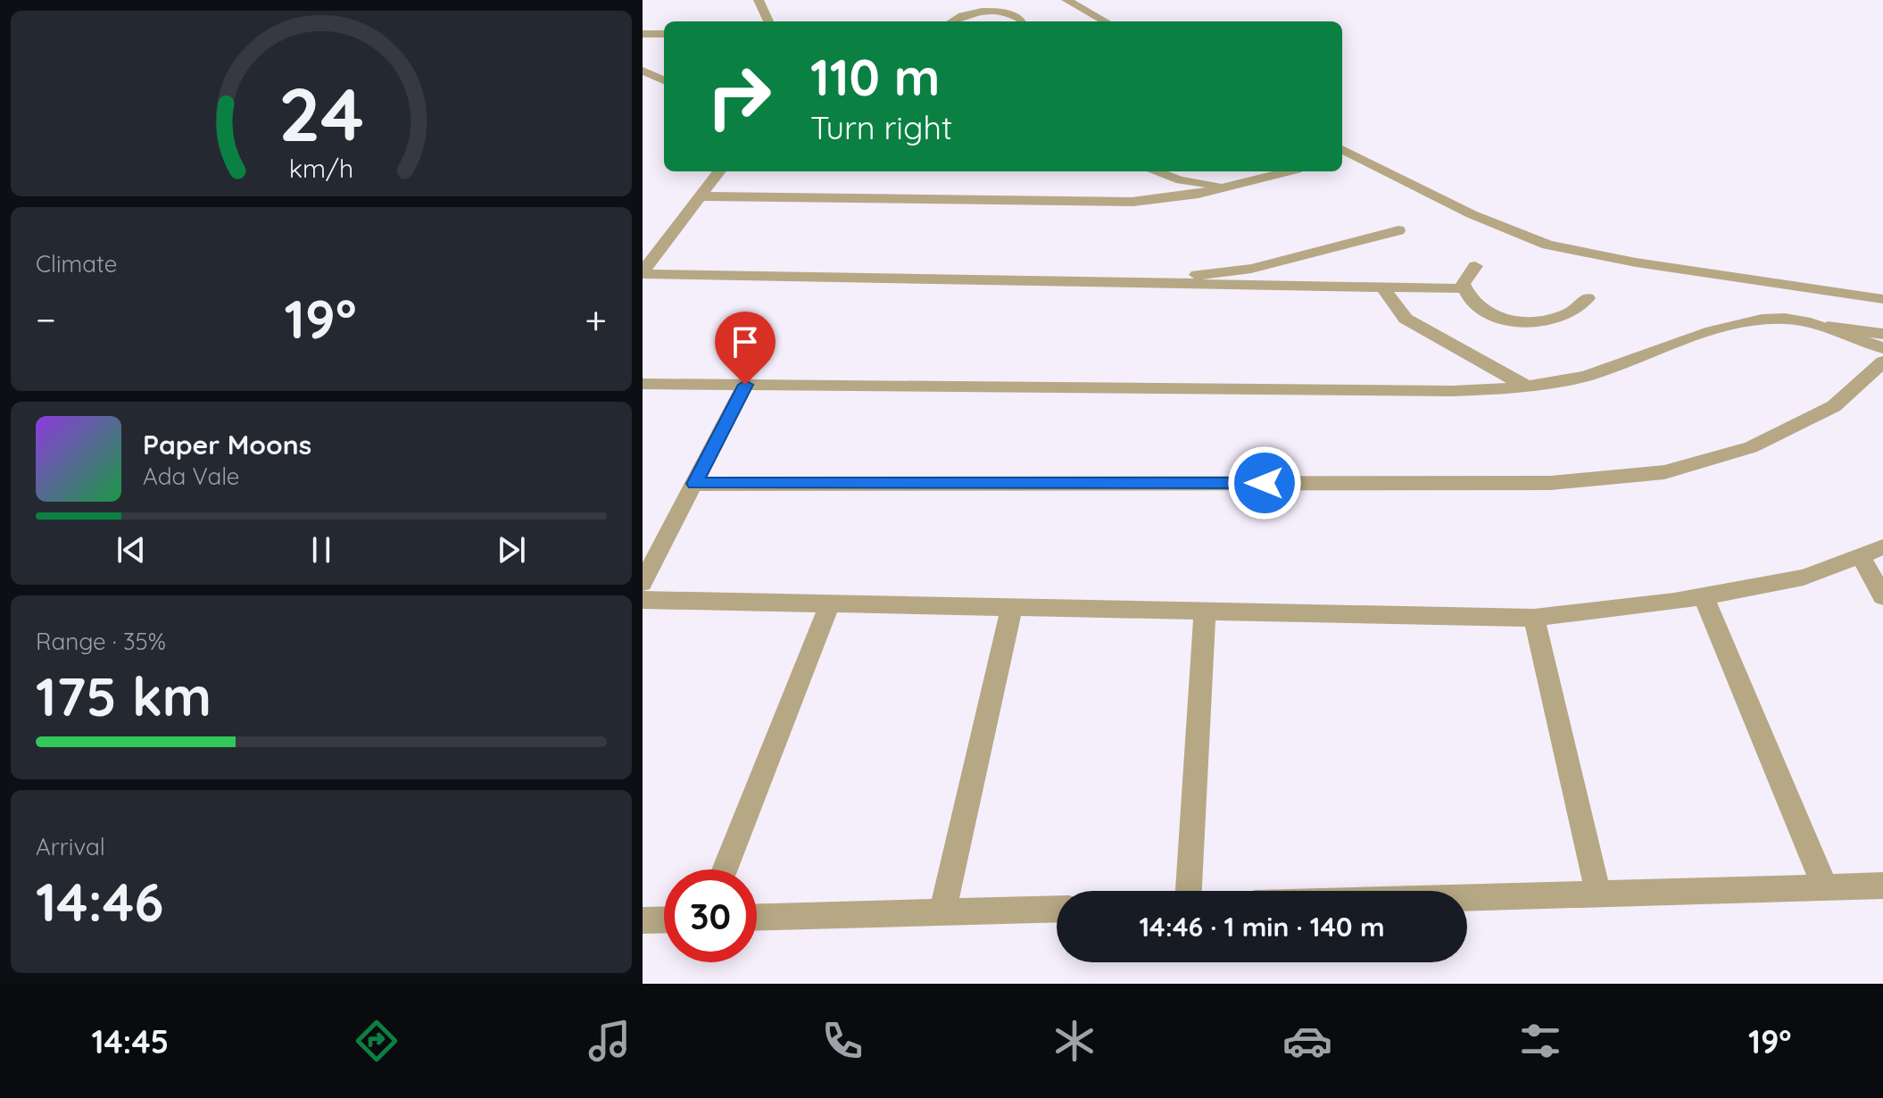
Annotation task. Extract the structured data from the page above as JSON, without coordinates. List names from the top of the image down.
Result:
{
  "page": {
    "turn": ["110 m", "Turn right"],
    "tile": [
      "Climate",
      ["Range · 35%", "175 km"],
      ["Arrival", "14:46"]
    ],
    "heat": ["−", "19°", "+"],
    "song": ["Paper Moons", "Ada Vale"],
    "limit": "30",
    "trip": "14:46 · 1 min · 140 m",
    "tabs": ["14:45", "19°"],
    "gauge": ["24", "km/h"]
  }
}
